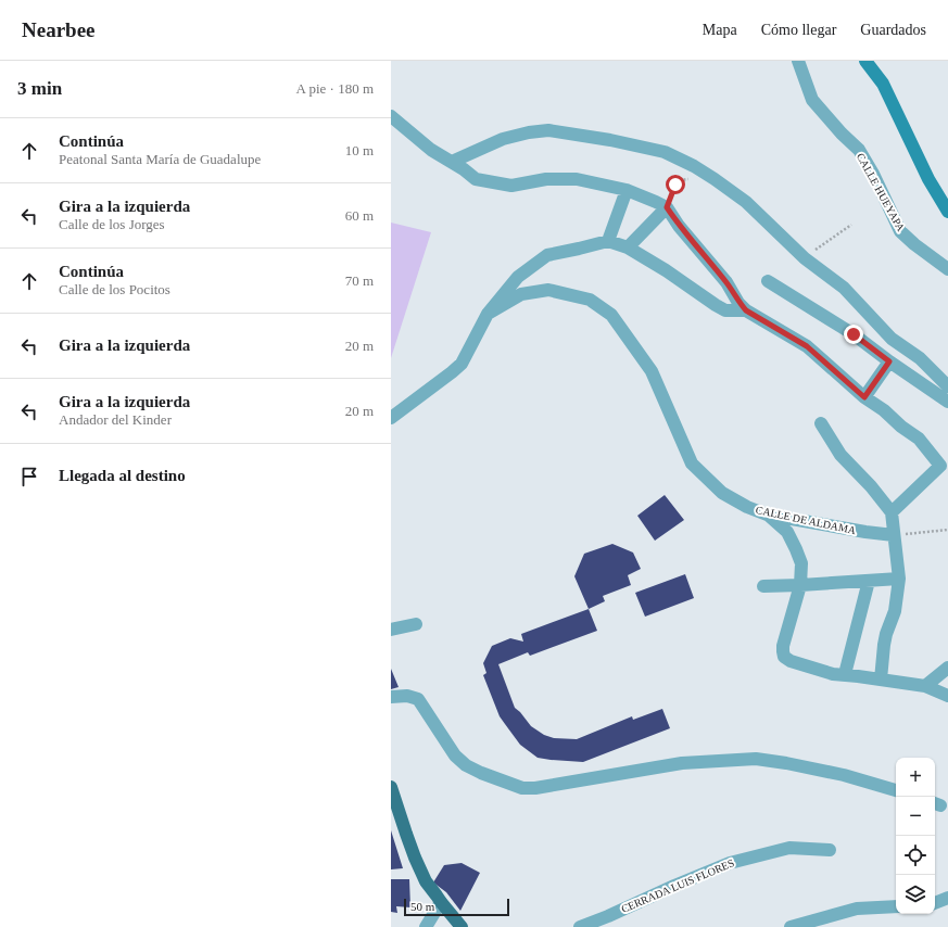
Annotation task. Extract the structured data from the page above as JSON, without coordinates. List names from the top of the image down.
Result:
{
  "streets": {
    "street": ["CALLE HUEYAPA", "CALLE DE ALDAMA", "CERRADA LUIS FLORES"]
  },
  "scale_bar": "50 m",
  "page": {
    "header": "Nearbee",
    "nav": ["Mapa", "Cómo llegar", "Guardados"],
    "heading": ["3 min", "A pie · 180 m"],
    "list": [
      ["Continúa", "Peatonal Santa María de Guadalupe", "10 m"],
      ["Gira a la izquierda", "Calle de los Jorges", "60 m"],
      ["Continúa", "Calle de los Pocitos", "70 m"],
      ["Gira a la izquierda", "20 m"],
      ["Gira a la izquierda", "Andador del Kinder", "20 m"],
      "Llegada al destino"
    ],
    "map_buttons": ["+", "−"],
    "scale": "50 m"
  }
}
